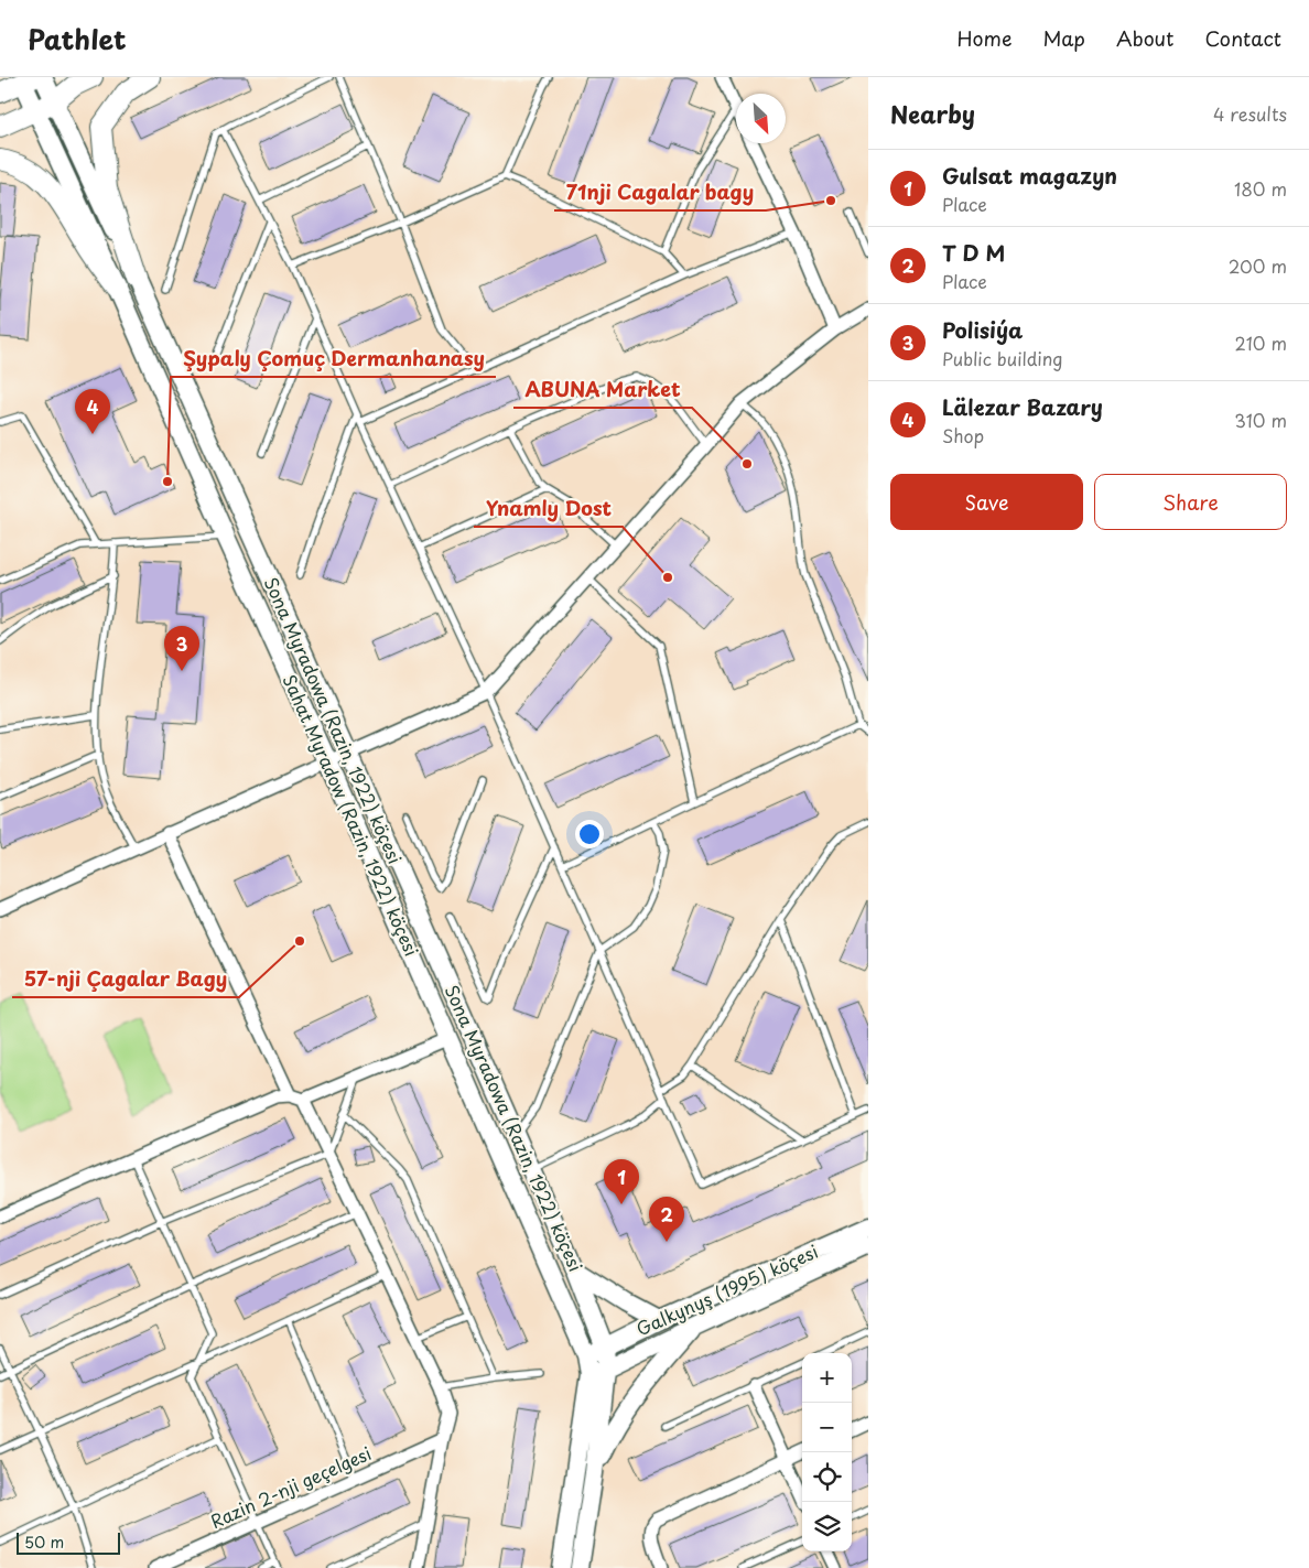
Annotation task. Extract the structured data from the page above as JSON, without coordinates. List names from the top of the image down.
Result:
{
  "streets": {
    "main road": ["Sona Myradowa (Razin, 1922) köçesi", "Sahat Myradow (Razin, 1922) köçesi", "Galkynyş (1995) köçesi"],
    "street": ["Razin 2-nji geçelgesi"]
  },
  "crossings": [
    ["Sona Myradowa (Razin, 1922) köçesi", "Sahat Myradow (Razin, 1922) köçesi"],
    ["Sona Myradowa (Razin, 1922) köçesi", "Galkynyş (1995) köçesi"],
    ["Sahat Myradow (Razin, 1922) köçesi", "Galkynyş (1995) köçesi"]
  ],
  "places": [
    "71nji Cagalar bagy",
    "ABUNA Market",
    "Şypaly Çomuç Dermanhanasy",
    "Ynamly Dost",
    "57-nji Çagalar Bagy"
  ],
  "scale_bar": "50 m",
  "north": "bottom right",
  "page": {
    "header": "Pathlet",
    "nav": [
      "Home",
      "Map",
      "About",
      "Contact"
    ],
    "heading": ["Nearby", "4 results"],
    "list": [
      {
        "mark": "1",
        "name": "Gulsat magazyn",
        "note": "Place",
        "value": "180 m"
      },
      {
        "mark": "2",
        "name": "T D M",
        "note": "Place",
        "value": "200 m"
      },
      {
        "mark": "3",
        "name": "Polisiýa",
        "note": "Public building",
        "value": "210 m"
      },
      {
        "mark": "4",
        "name": "Lälezar Bazary",
        "note": "Shop",
        "value": "310 m"
      }
    ],
    "pins": [
      "4",
      "3",
      "1",
      "2"
    ],
    "buttons": ["Save", "Share"],
    "map_buttons": ["+", "−"],
    "scale": "50 m"
  }
}
